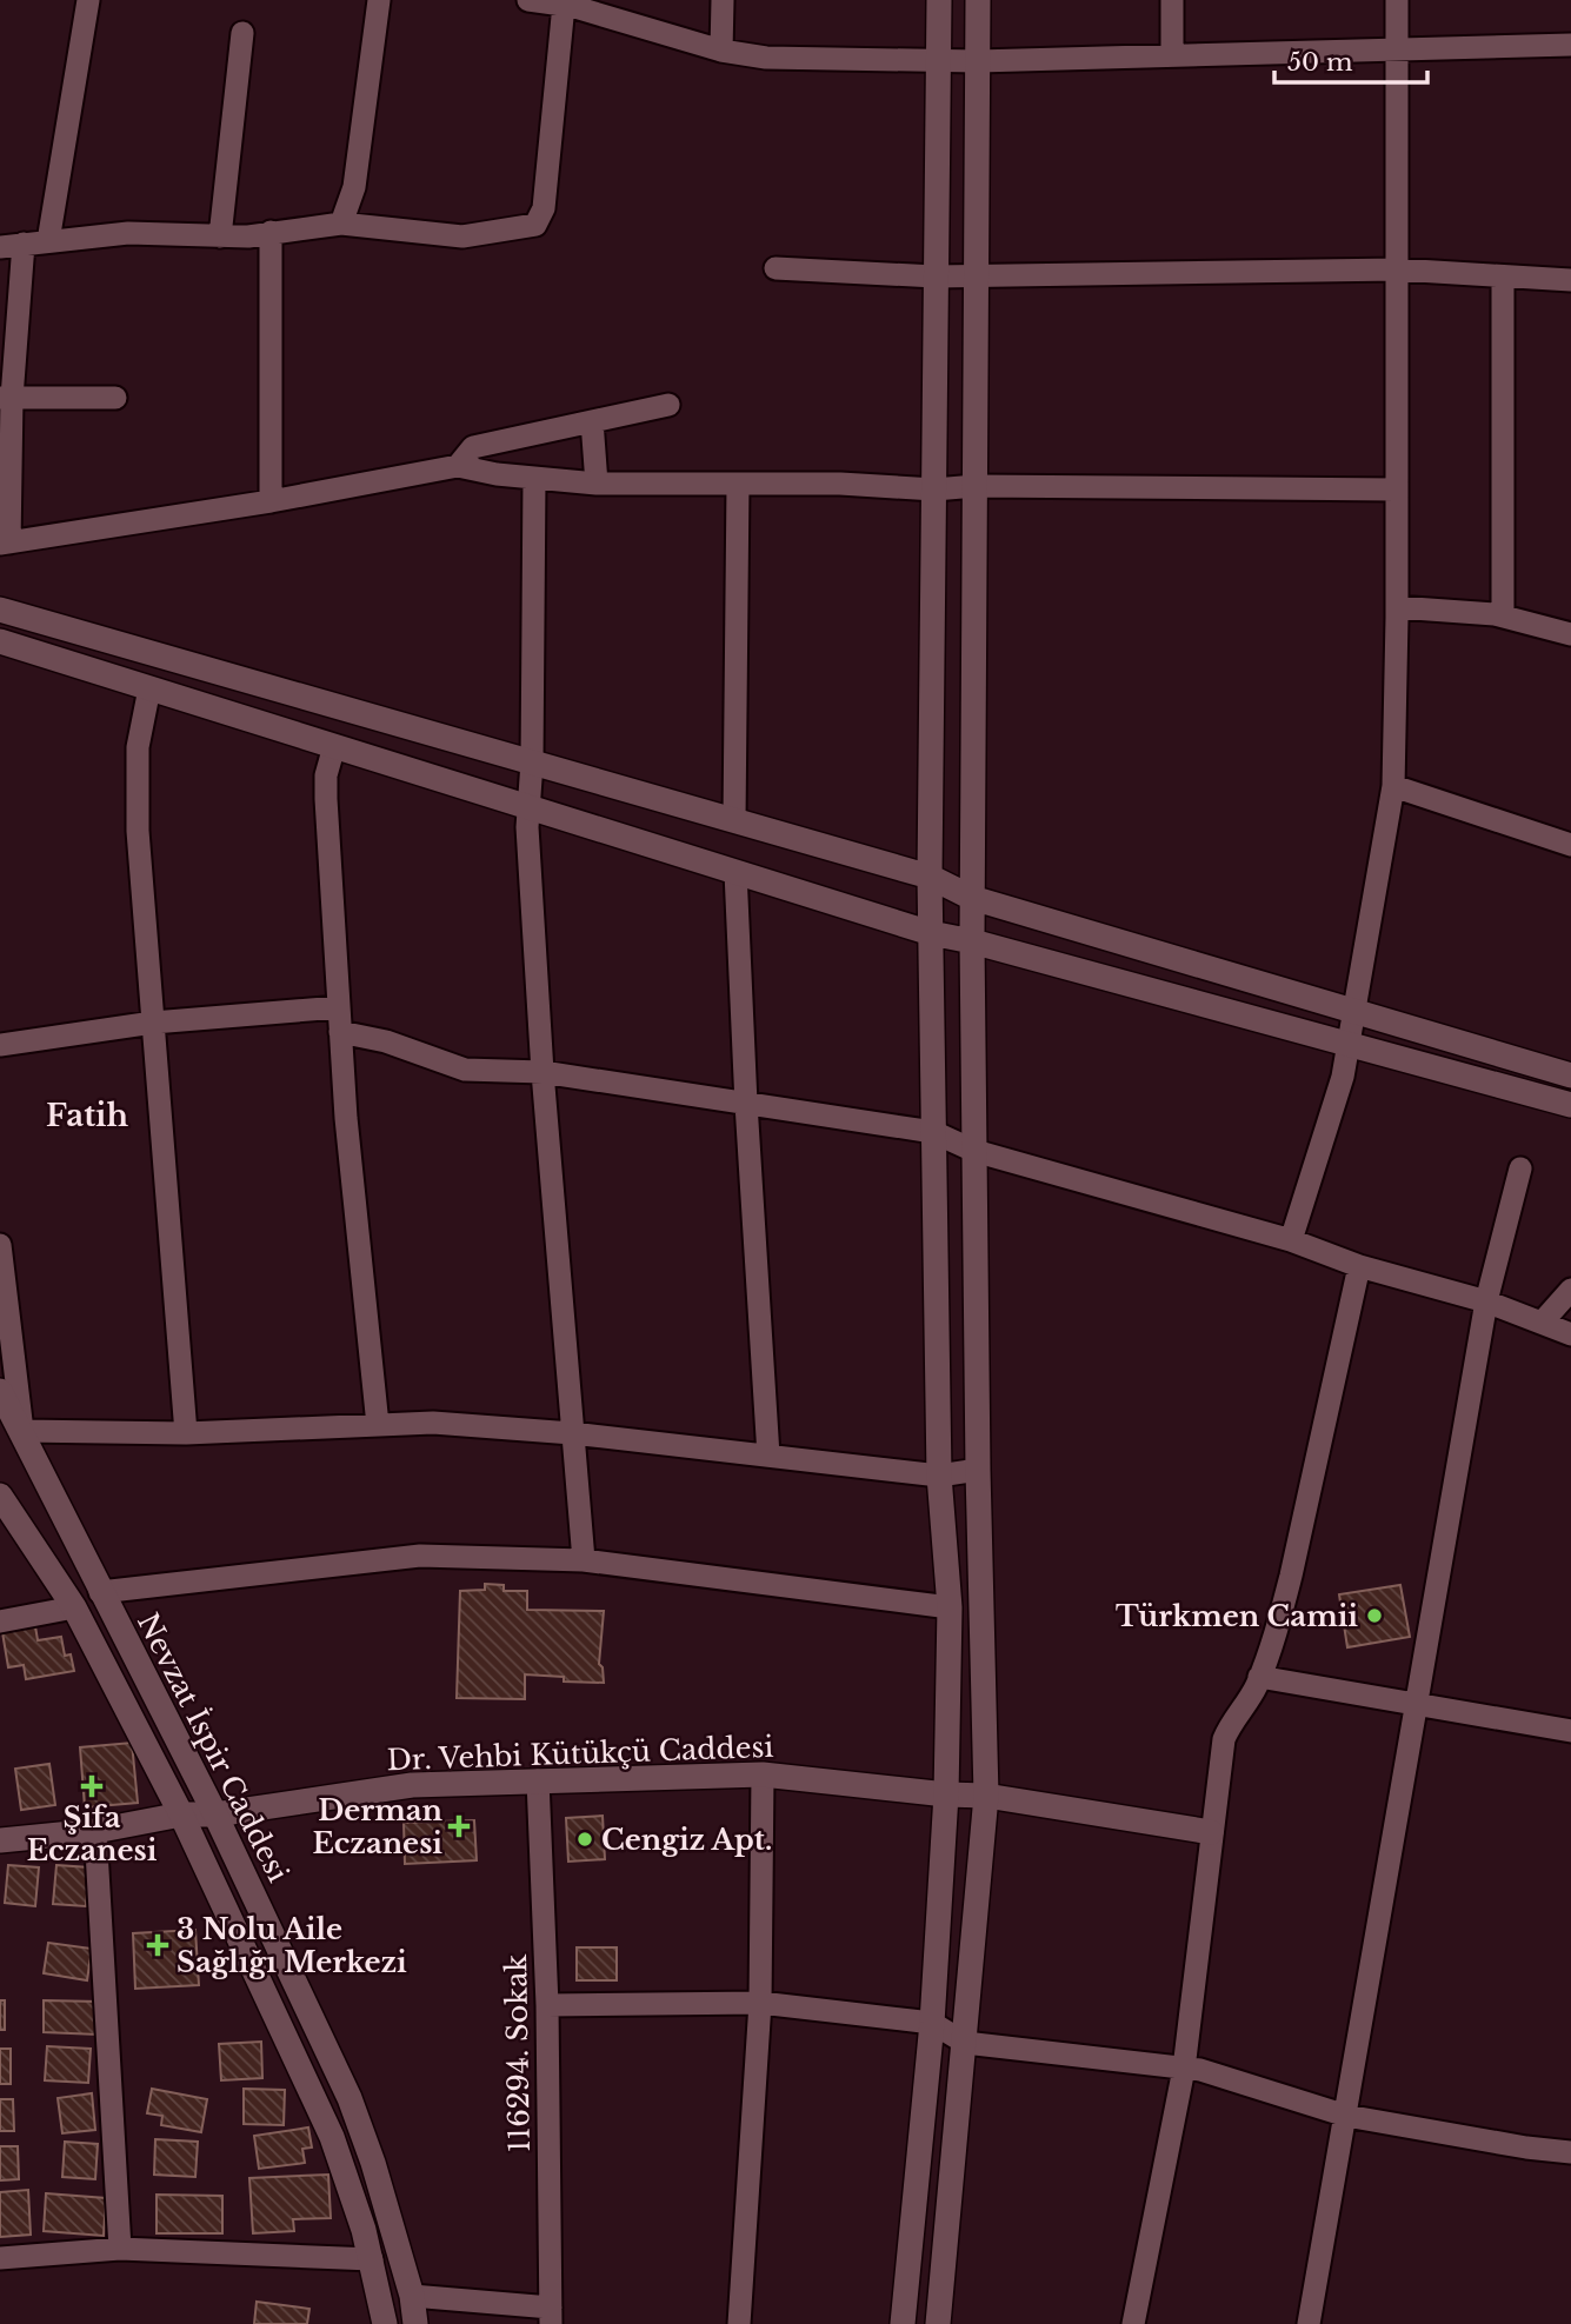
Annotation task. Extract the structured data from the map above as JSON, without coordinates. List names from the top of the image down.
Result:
{
  "streets": {
    "main road": ["Nevzat İspir Caddesi", "Dr. Vehbi Kütükçü Caddesi"],
    "street": ["116294. Sokak"]
  },
  "crossings": [
    ["Nevzat İspir Caddesi", "Dr. Vehbi Kütükçü Caddesi"],
    ["Dr. Vehbi Kütükçü Caddesi", "116294. Sokak"]
  ],
  "districts": ["Fatih"],
  "places": {
    "other": ["Türkmen Camii", "Cengiz Apt."],
    "health": ["Şifa Eczanesi", "Derman Eczanesi", "3 Nolu Aile Sağlığı Merkezi"]
  },
  "scale_bar": "50 m"
}
